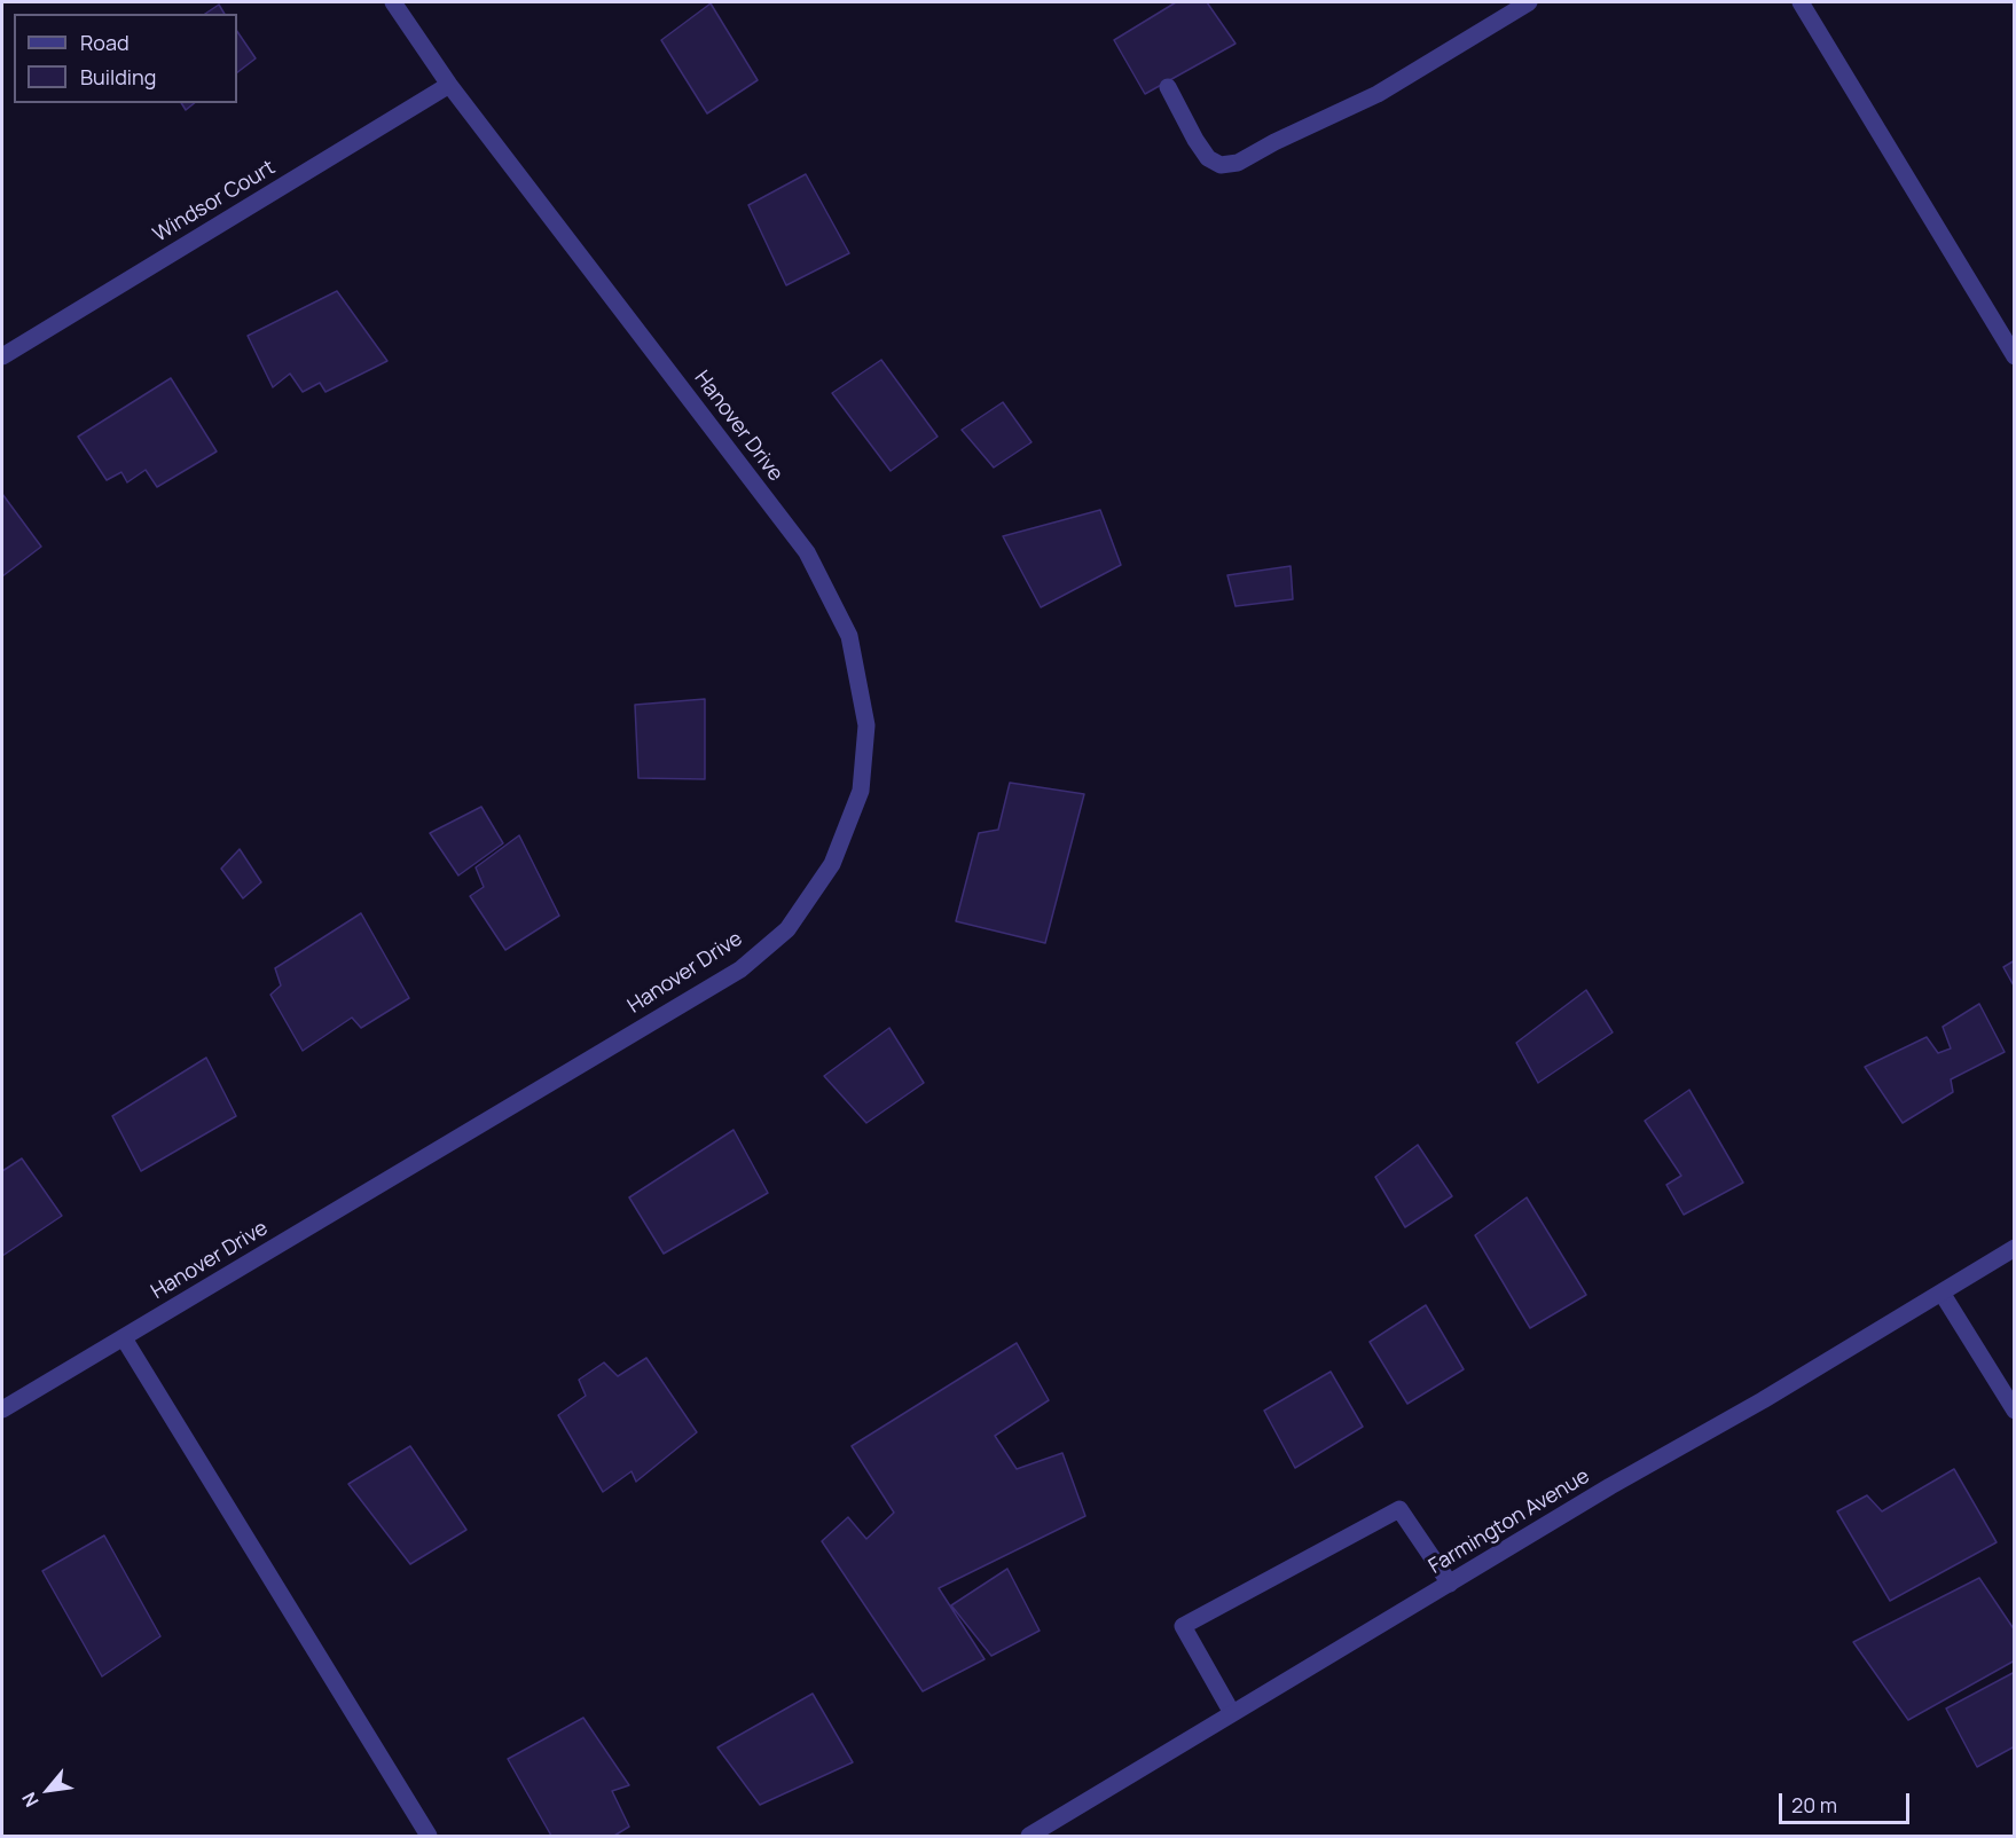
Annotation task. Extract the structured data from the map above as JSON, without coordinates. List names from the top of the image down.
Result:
{
  "streets": {
    "street": ["Windsor Court", "Hanover Drive", "Farmington Avenue"]
  },
  "crossings": [
    ["Windsor Court", "Hanover Drive"]
  ],
  "legend": ["Road", "Building"],
  "scale_bar": "20 m",
  "north": "bottom left"
}
